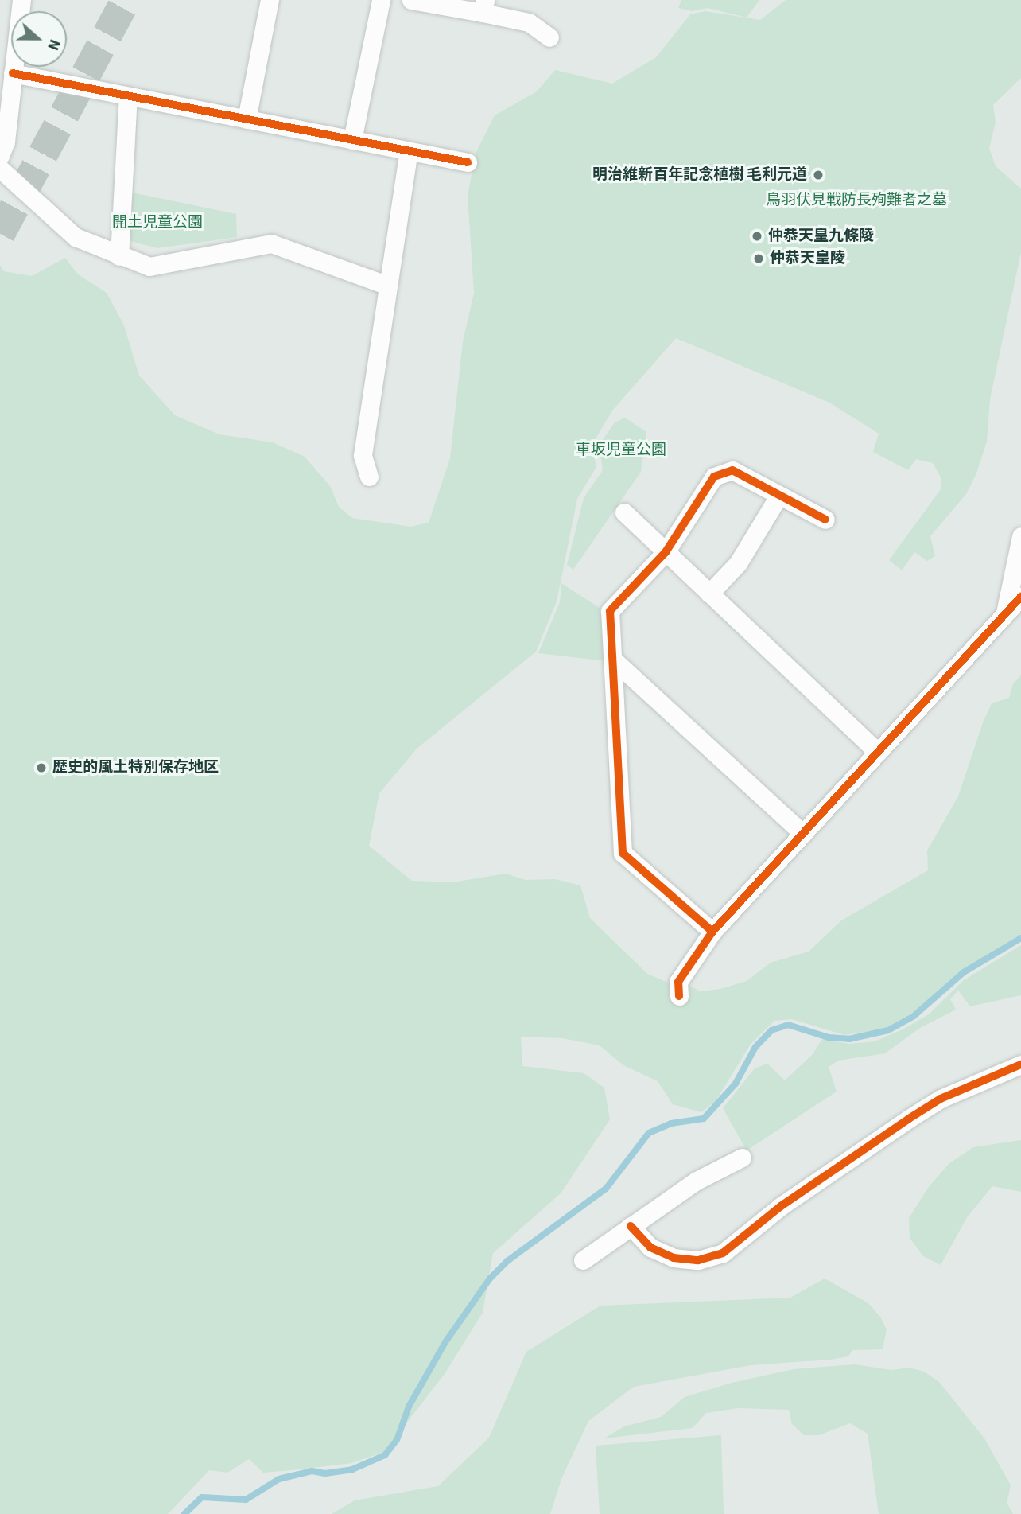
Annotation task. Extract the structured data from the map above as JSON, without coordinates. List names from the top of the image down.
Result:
{
  "parks": ["鳥羽伏見戦防長殉難者之墓", "開土児童公園", "車坂児童公園"],
  "places": [
    "明治維新百年記念植樹 毛利元道",
    "仲恭天皇九條陵",
    "仲恭天皇陵",
    "歴史的風土特別保存地区"
  ],
  "north": "right"
}
